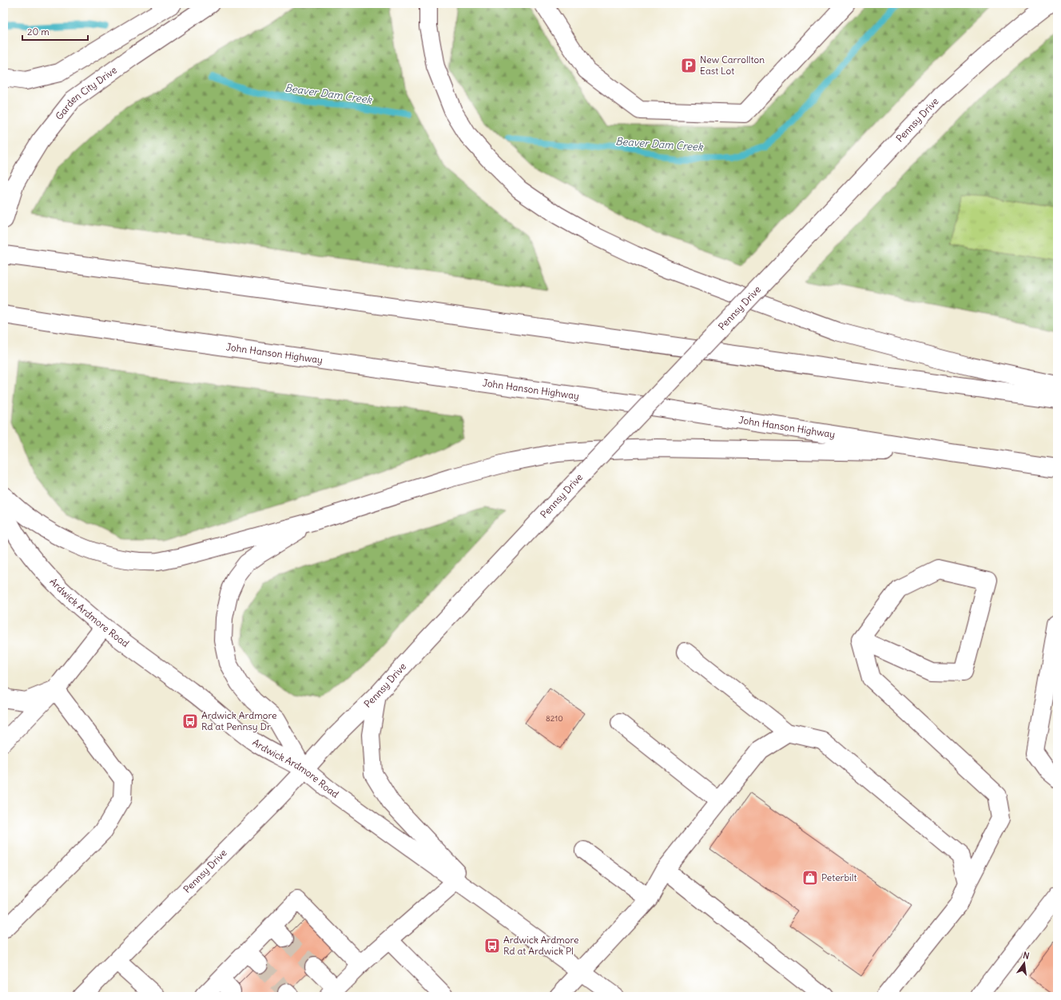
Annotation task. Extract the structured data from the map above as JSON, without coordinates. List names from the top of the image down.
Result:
{
  "streets": {
    "main road": [
      "Garden City Drive",
      "Pennsy Drive",
      "John Hanson Highway",
      "Ardwick Ardmore Road"
    ]
  },
  "crossings": [
    ["Pennsy Drive", "Ardwick Ardmore Road"]
  ],
  "water": ["Beaver Dam Creek"],
  "places": {
    "parking": ["New Carrollton East Lot"],
    "bus stop": ["Ardwick Ardmore Rd at Pennsy Dr", "Ardwick Ardmore Rd at Ardwick Pl"],
    "shop": ["Peterbilt"]
  },
  "house_numbers": ["8210"],
  "scale_bar": "20 m",
  "north": "top"
}
